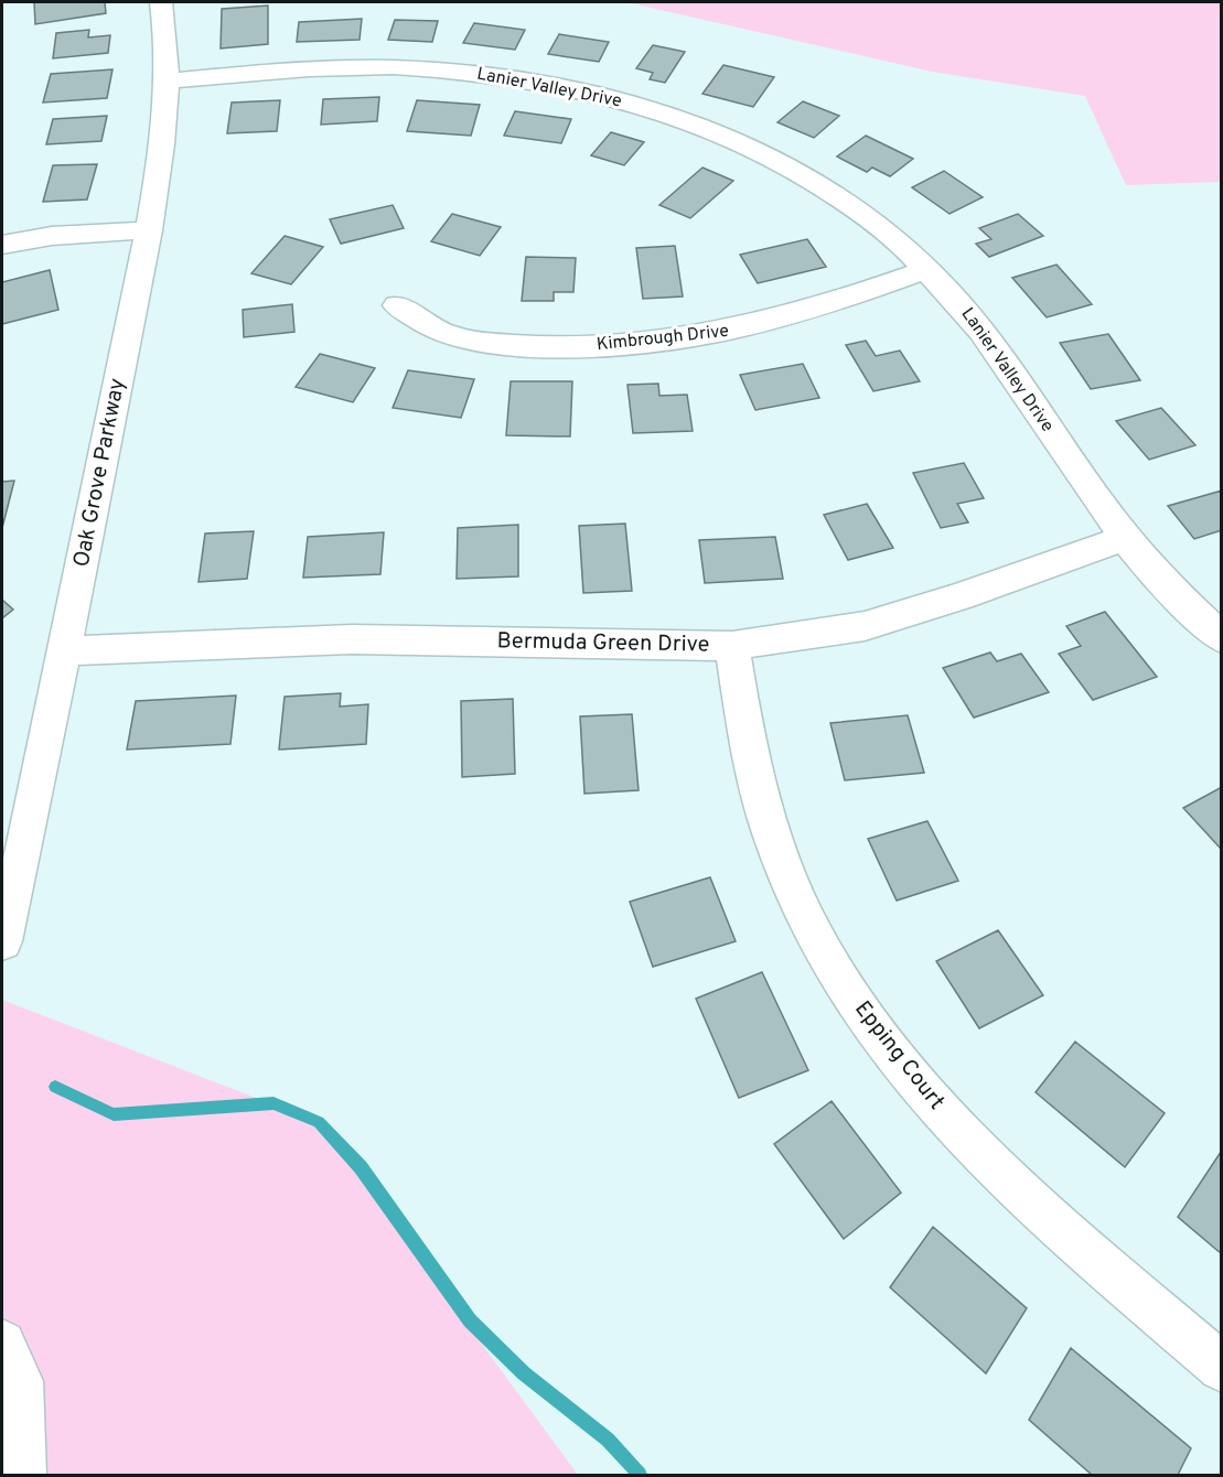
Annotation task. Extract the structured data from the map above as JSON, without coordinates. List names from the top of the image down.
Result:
{
  "streets": {
    "street": [
      "Lanier Valley Drive",
      "Kimbrough Drive",
      "Oak Grove Parkway",
      "Bermuda Green Drive",
      "Epping Court"
    ]
  },
  "crossings": [
    ["Lanier Valley Drive", "Kimbrough Drive"],
    ["Lanier Valley Drive", "Oak Grove Parkway"],
    ["Lanier Valley Drive", "Bermuda Green Drive"],
    ["Oak Grove Parkway", "Bermuda Green Drive"],
    ["Bermuda Green Drive", "Epping Court"]
  ]
}
